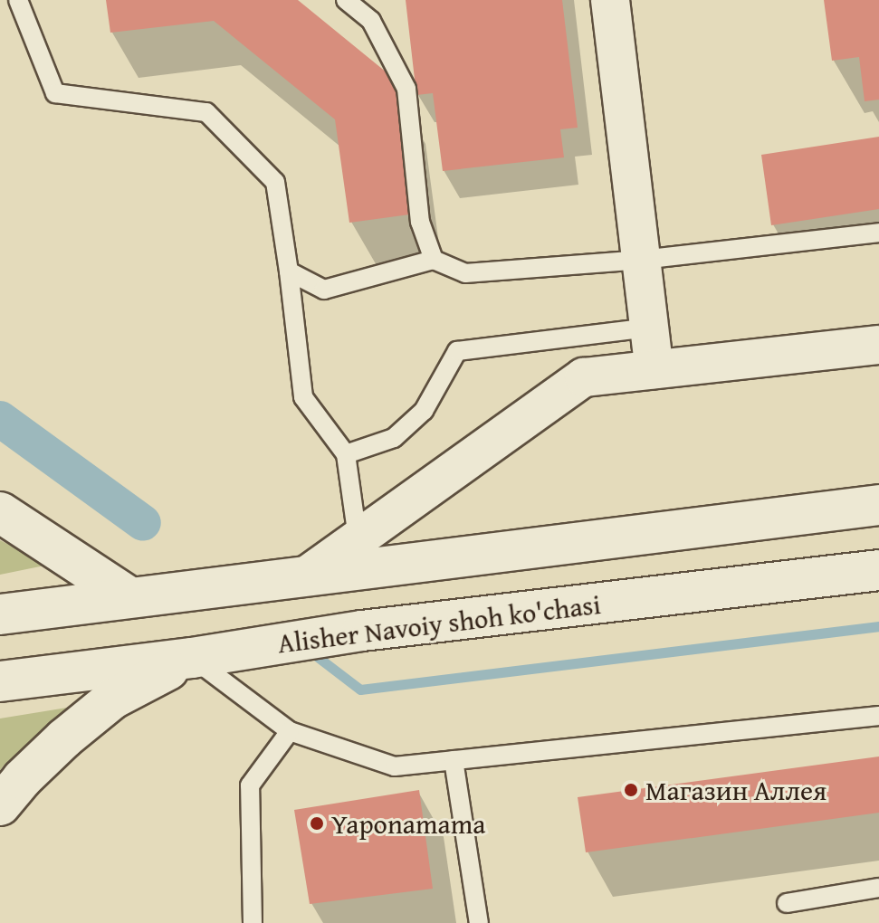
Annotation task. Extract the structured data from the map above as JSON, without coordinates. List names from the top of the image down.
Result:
{
  "streets": {
    "main road": ["Alisher Navoiy shoh ko'chasi"]
  },
  "places": ["Магазин Аллея", "Yaponamama"]
}
